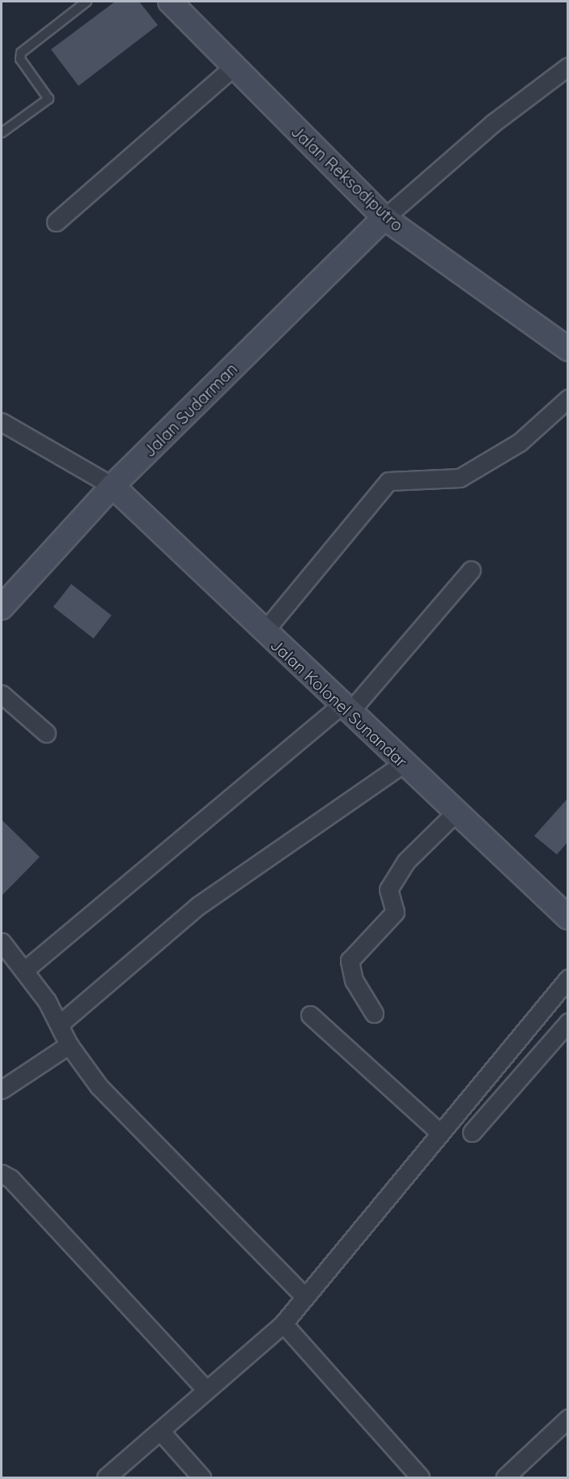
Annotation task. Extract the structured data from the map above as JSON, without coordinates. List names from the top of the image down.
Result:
{
  "streets": {
    "street": ["Jalan Reksodiputro", "Jalan Sudarman", "Jalan Kolonel Sunandar"]
  },
  "crossings": [
    ["Jalan Reksodiputro", "Jalan Sudarman"],
    ["Jalan Sudarman", "Jalan Kolonel Sunandar"]
  ]
}
